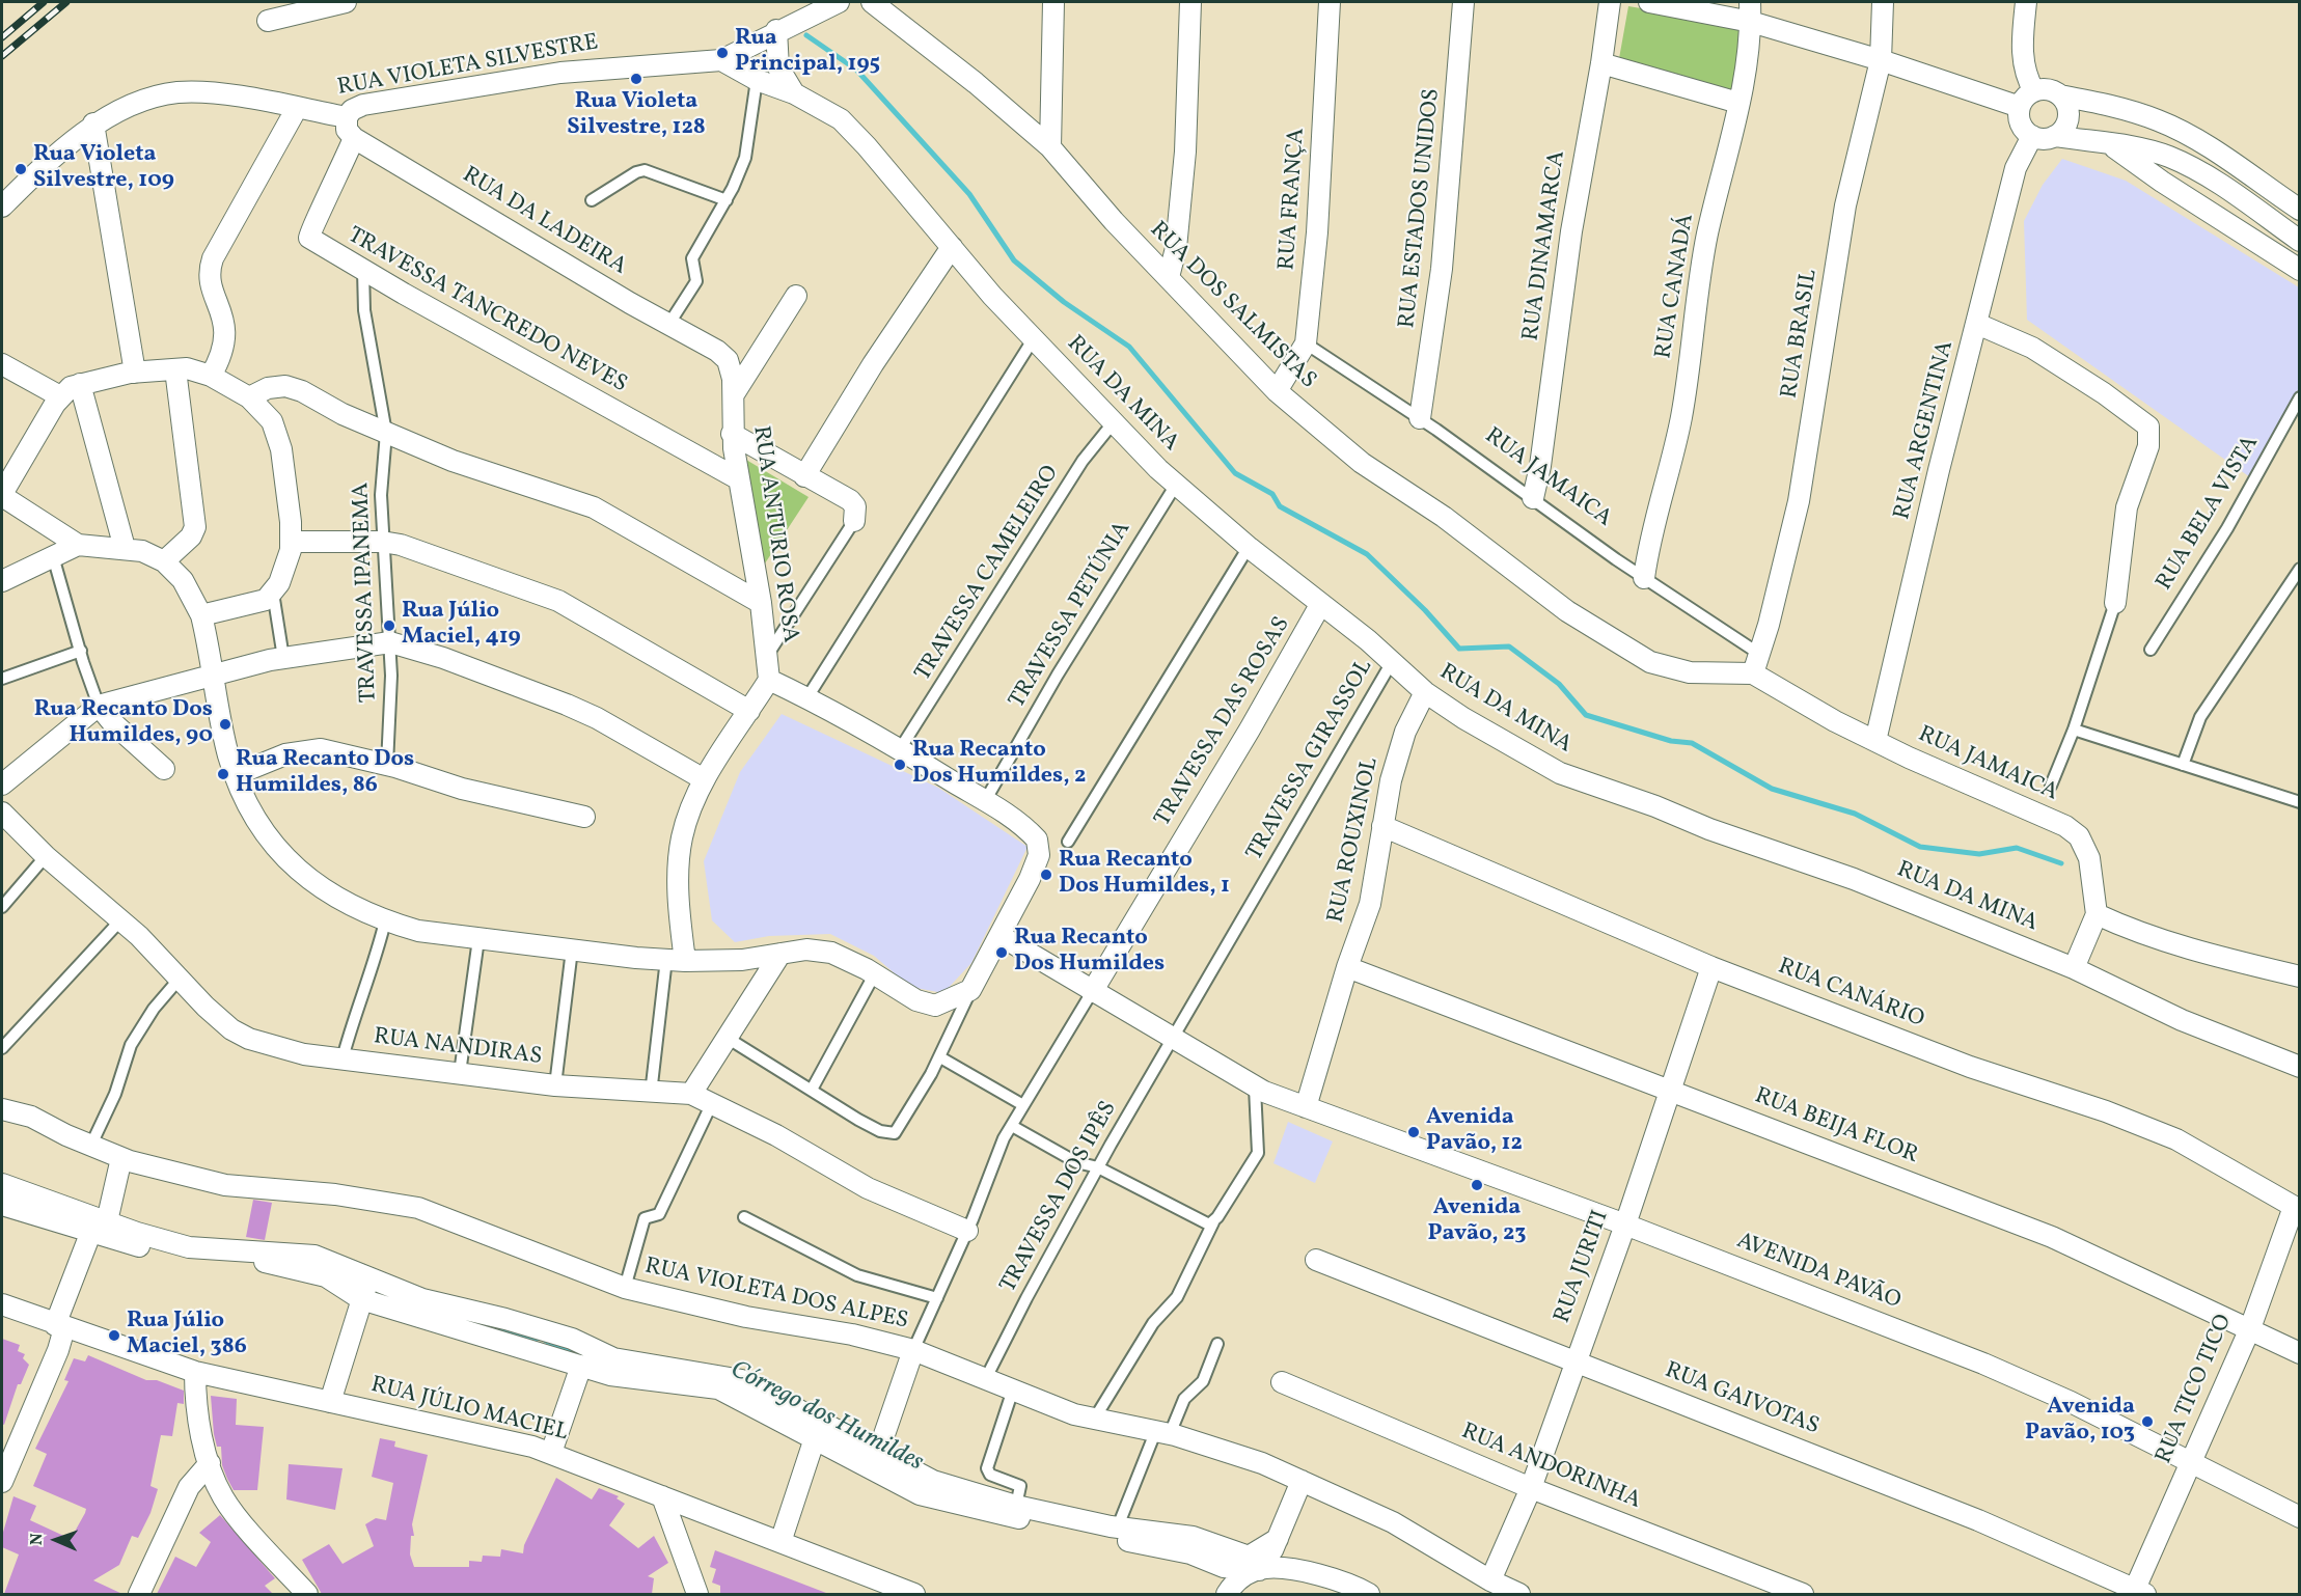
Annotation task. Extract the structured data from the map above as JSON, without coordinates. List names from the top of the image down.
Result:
{
  "streets": {
    "street": [
      "RUA VIOLETA SILVESTRE",
      "RUA FRANÇA",
      "RUA ESTADOS UNIDOS",
      "RUA DA LADEIRA",
      "RUA DINAMARCA",
      "RUA CANADÁ",
      "RUA DOS SALMISTAS",
      "TRAVESSA TANCREDO NEVES",
      "RUA BRASIL",
      "RUA DA MINA",
      "RUA ARGENTINA",
      "RUA JAMAICA",
      "RUA ANTURIO ROSA",
      "TRAVESSA DAS ROSAS",
      "RUA ROUXINOL",
      "RUA CANÁRIO",
      "RUA NANDIRAS",
      "RUA BEIJA FLOR",
      "RUA JURITI",
      "AVENIDA PAVÃO",
      "RUA VIOLETA DOS ALPES",
      "RUA TICO TICO",
      "RUA GAIVOTAS",
      "RUA JÚLIO MACIEL",
      "RUA ANDORINHA"
    ],
    "lane": [
      "RUA BELA VISTA",
      "TRAVESSA CAMELEIRO",
      "TRAVESSA IPANEMA",
      "TRAVESSA PETÚNIA",
      "TRAVESSA GIRASSOL",
      "TRAVESSA DOS IPÊS"
    ]
  },
  "crossings": [
    ["RUA VIOLETA SILVESTRE", "RUA DA MINA"],
    ["RUA FRANÇA", "RUA DOS SALMISTAS"],
    ["RUA FRANÇA", "RUA JAMAICA"],
    ["RUA ESTADOS UNIDOS", "RUA JAMAICA"],
    ["RUA DA LADEIRA", "TRAVESSA TANCREDO NEVES"],
    ["RUA DA LADEIRA", "RUA ANTURIO ROSA"],
    ["RUA DINAMARCA", "RUA JAMAICA"],
    ["RUA CANADÁ", "RUA JAMAICA"],
    ["RUA DOS SALMISTAS", "RUA BRASIL"],
    ["RUA DOS SALMISTAS", "RUA JAMAICA"],
    ["TRAVESSA TANCREDO NEVES", "RUA ANTURIO ROSA"],
    ["TRAVESSA TANCREDO NEVES", "TRAVESSA IPANEMA"],
    ["RUA BRASIL", "RUA JAMAICA"],
    ["RUA DA MINA", "TRAVESSA CAMELEIRO"],
    ["RUA DA MINA", "TRAVESSA PETÚNIA"],
    ["RUA DA MINA", "TRAVESSA DAS ROSAS"],
    ["RUA DA MINA", "TRAVESSA GIRASSOL"],
    ["RUA DA MINA", "RUA ROUXINOL"],
    ["RUA ARGENTINA", "RUA JAMAICA"],
    ["TRAVESSA DAS ROSAS", "AVENIDA PAVÃO"],
    ["TRAVESSA GIRASSOL", "TRAVESSA DOS IPÊS"],
    ["TRAVESSA GIRASSOL", "AVENIDA PAVÃO"],
    ["RUA ROUXINOL", "RUA CANÁRIO"],
    ["RUA ROUXINOL", "RUA BEIJA FLOR"],
    ["RUA ROUXINOL", "AVENIDA PAVÃO"],
    ["RUA CANÁRIO", "RUA JURITI"],
    ["RUA CANÁRIO", "RUA TICO TICO"],
    ["RUA BEIJA FLOR", "RUA JURITI"],
    ["RUA BEIJA FLOR", "RUA TICO TICO"],
    ["TRAVESSA DOS IPÊS", "AVENIDA PAVÃO"],
    ["TRAVESSA DOS IPÊS", "RUA VIOLETA DOS ALPES"],
    ["RUA JURITI", "AVENIDA PAVÃO"],
    ["RUA JURITI", "RUA VIOLETA DOS ALPES"],
    ["RUA JURITI", "RUA GAIVOTAS"],
    ["RUA JURITI", "RUA ANDORINHA"],
    ["AVENIDA PAVÃO", "RUA TICO TICO"],
    ["RUA TICO TICO", "RUA GAIVOTAS"]
  ],
  "water": ["Córrego dos Humildes"],
  "places": [
    "Rua Principal, 195",
    "Rua Violeta Silvestre, 128",
    "Rua Violeta Silvestre, 109",
    "Rua Júlio Maciel, 419",
    "Rua Recanto Dos Humildes, 90",
    "Rua Recanto Dos Humildes, 2",
    "Rua Recanto Dos Humildes, 86",
    "Rua Recanto Dos Humildes, 1",
    "Rua Recanto Dos Humildes",
    "Avenida Pavão, 12",
    "Avenida Pavão, 23",
    "Rua Júlio Maciel, 386",
    "Avenida Pavão, 103"
  ],
  "north": "left"
}
